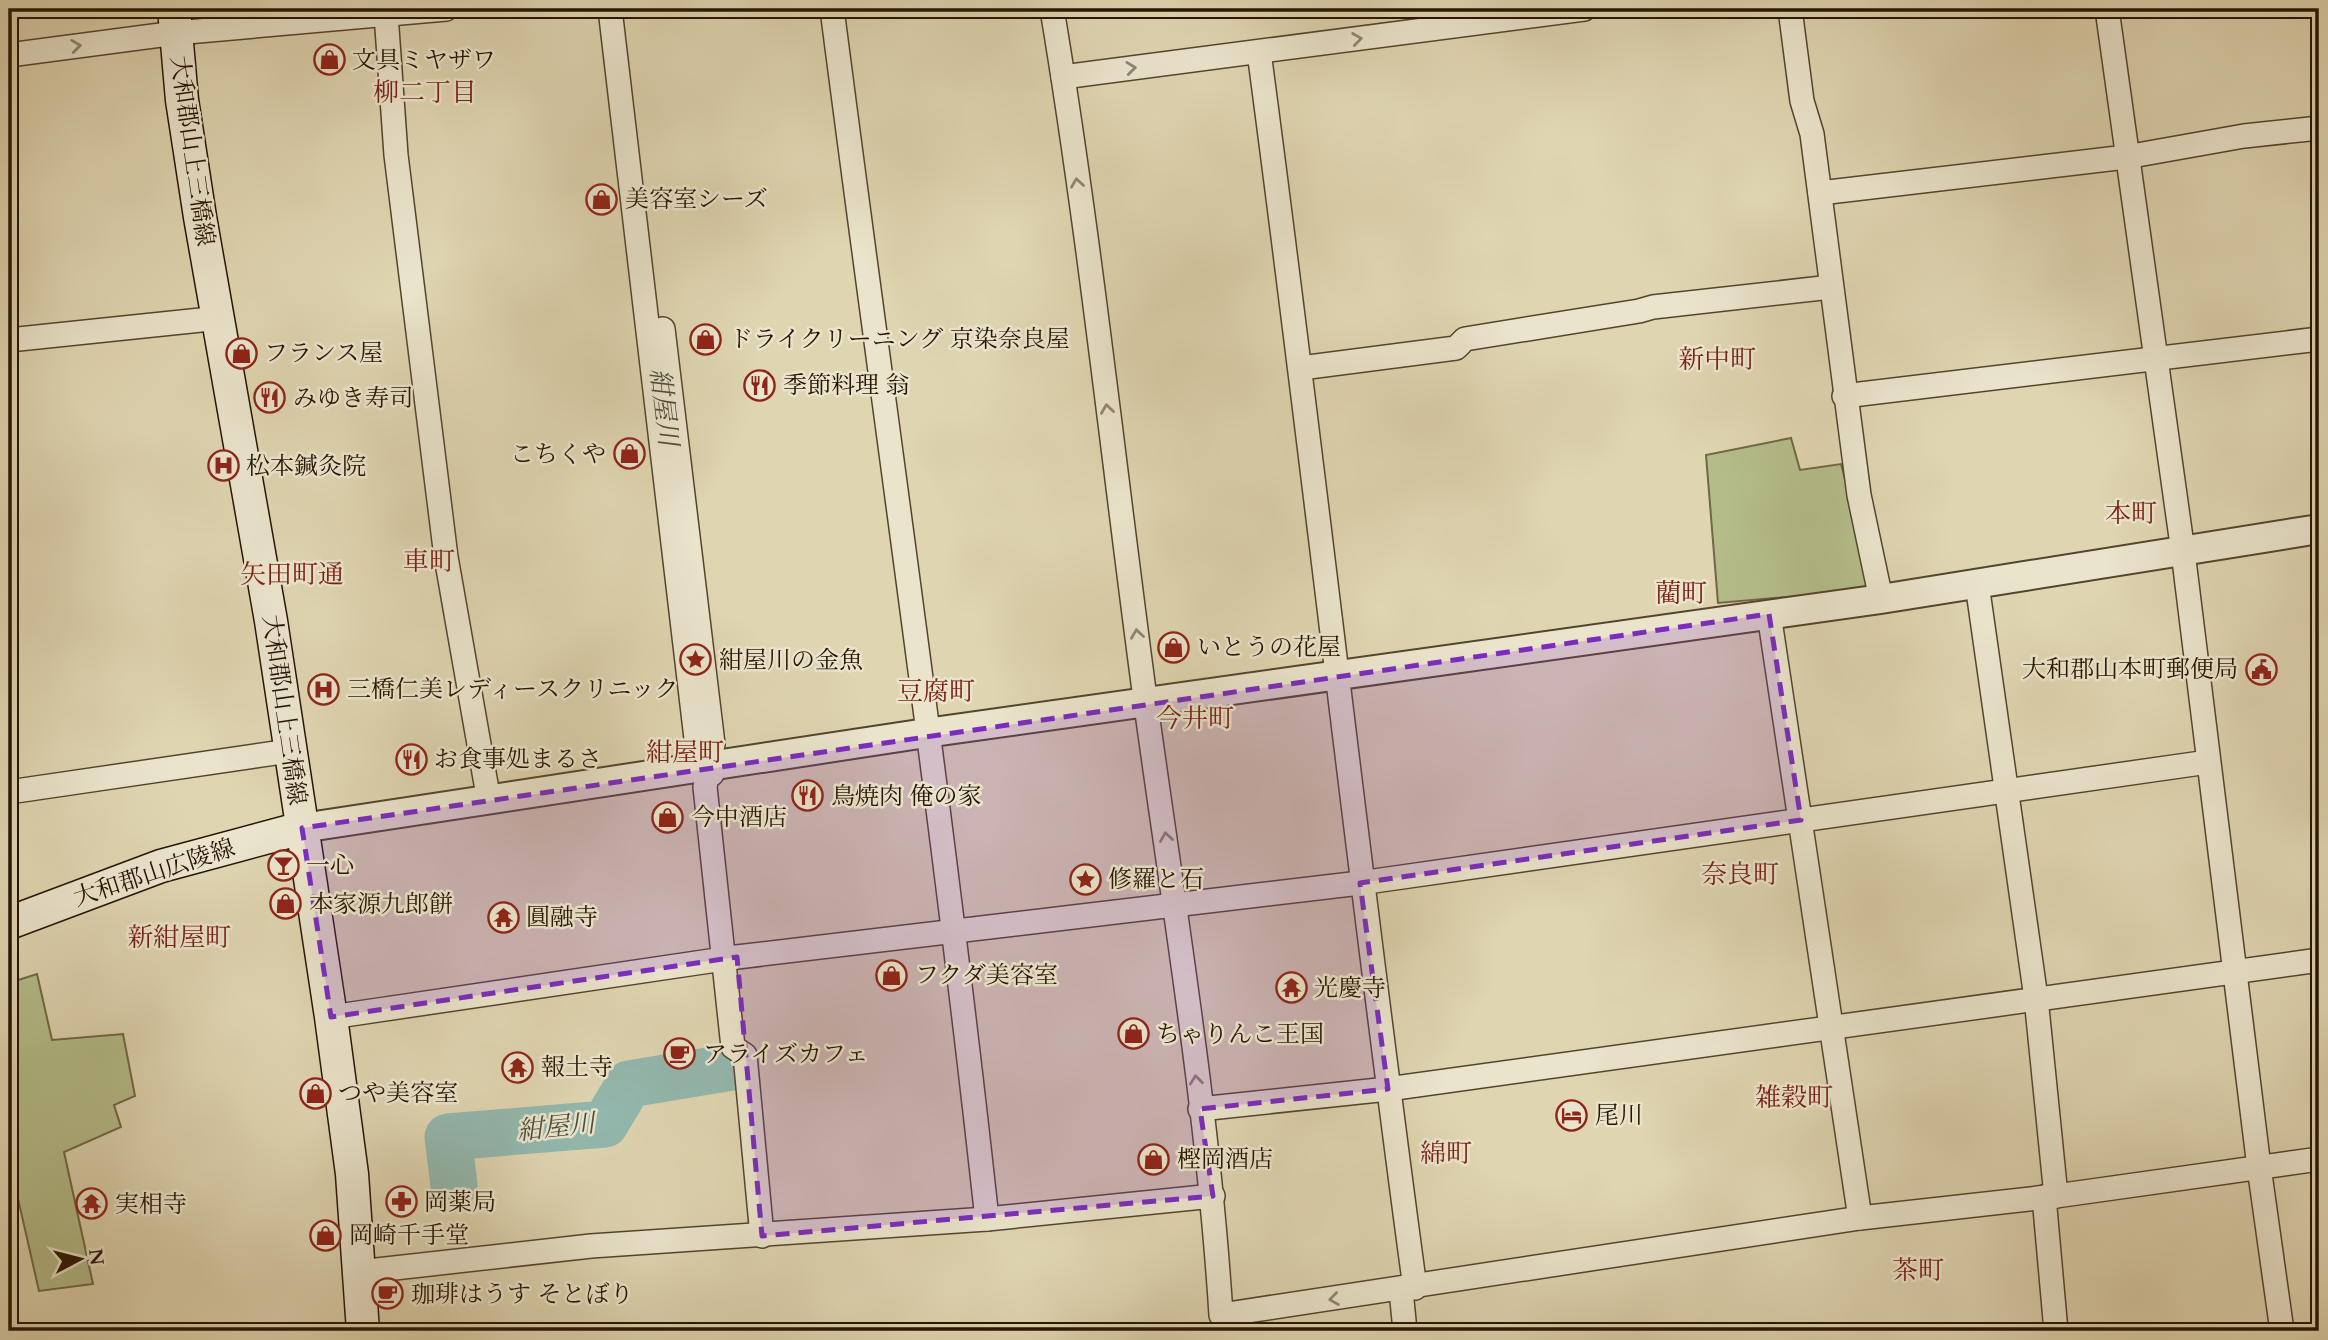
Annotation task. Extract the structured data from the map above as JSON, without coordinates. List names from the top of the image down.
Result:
{
  "streets": {
    "main road": ["大和郡山上三橋線", "大和郡山広陵線"]
  },
  "crossings": [
    ["大和郡山上三橋線", "大和郡山広陵線"]
  ],
  "districts": [
    "柳二丁目",
    "新中町",
    "本町",
    "車町",
    "矢田町通",
    "藺町",
    "豆腐町",
    "今井町",
    "紺屋町",
    "奈良町",
    "新紺屋町",
    "雑穀町",
    "綿町",
    "茶町"
  ],
  "water": ["紺屋川"],
  "places": {
    "shop": [
      "文具ミヤザワ",
      "美容室シーズ",
      "ドライクリーニング 京染奈良屋",
      "フランス屋",
      "こちくや",
      "いとうの花屋",
      "今中酒店",
      "本家源九郎餅",
      "フクダ美容室",
      "ちゃりんこ王国",
      "つや美容室",
      "樫岡酒店",
      "岡崎千手堂"
    ],
    "restaurant": [
      "季節料理 翁",
      "みゆき寿司",
      "お食事処まるさ",
      "鳥焼肉 俺の家"
    ],
    "hospital": ["松本鍼灸院", "三橋仁美レディースクリニック"],
    "place": ["紺屋川の金魚", "修羅と石"],
    "public building": ["大和郡山本町郵便局"],
    "bar": ["一心"],
    "temple": [
      "圓融寺",
      "光慶寺",
      "報土寺",
      "実相寺"
    ],
    "cafe": ["アライズカフェ", "珈琲はうす そとぼり"],
    "hotel": ["尾川"],
    "pharmacy": ["岡薬局"]
  },
  "north": "right"
}
